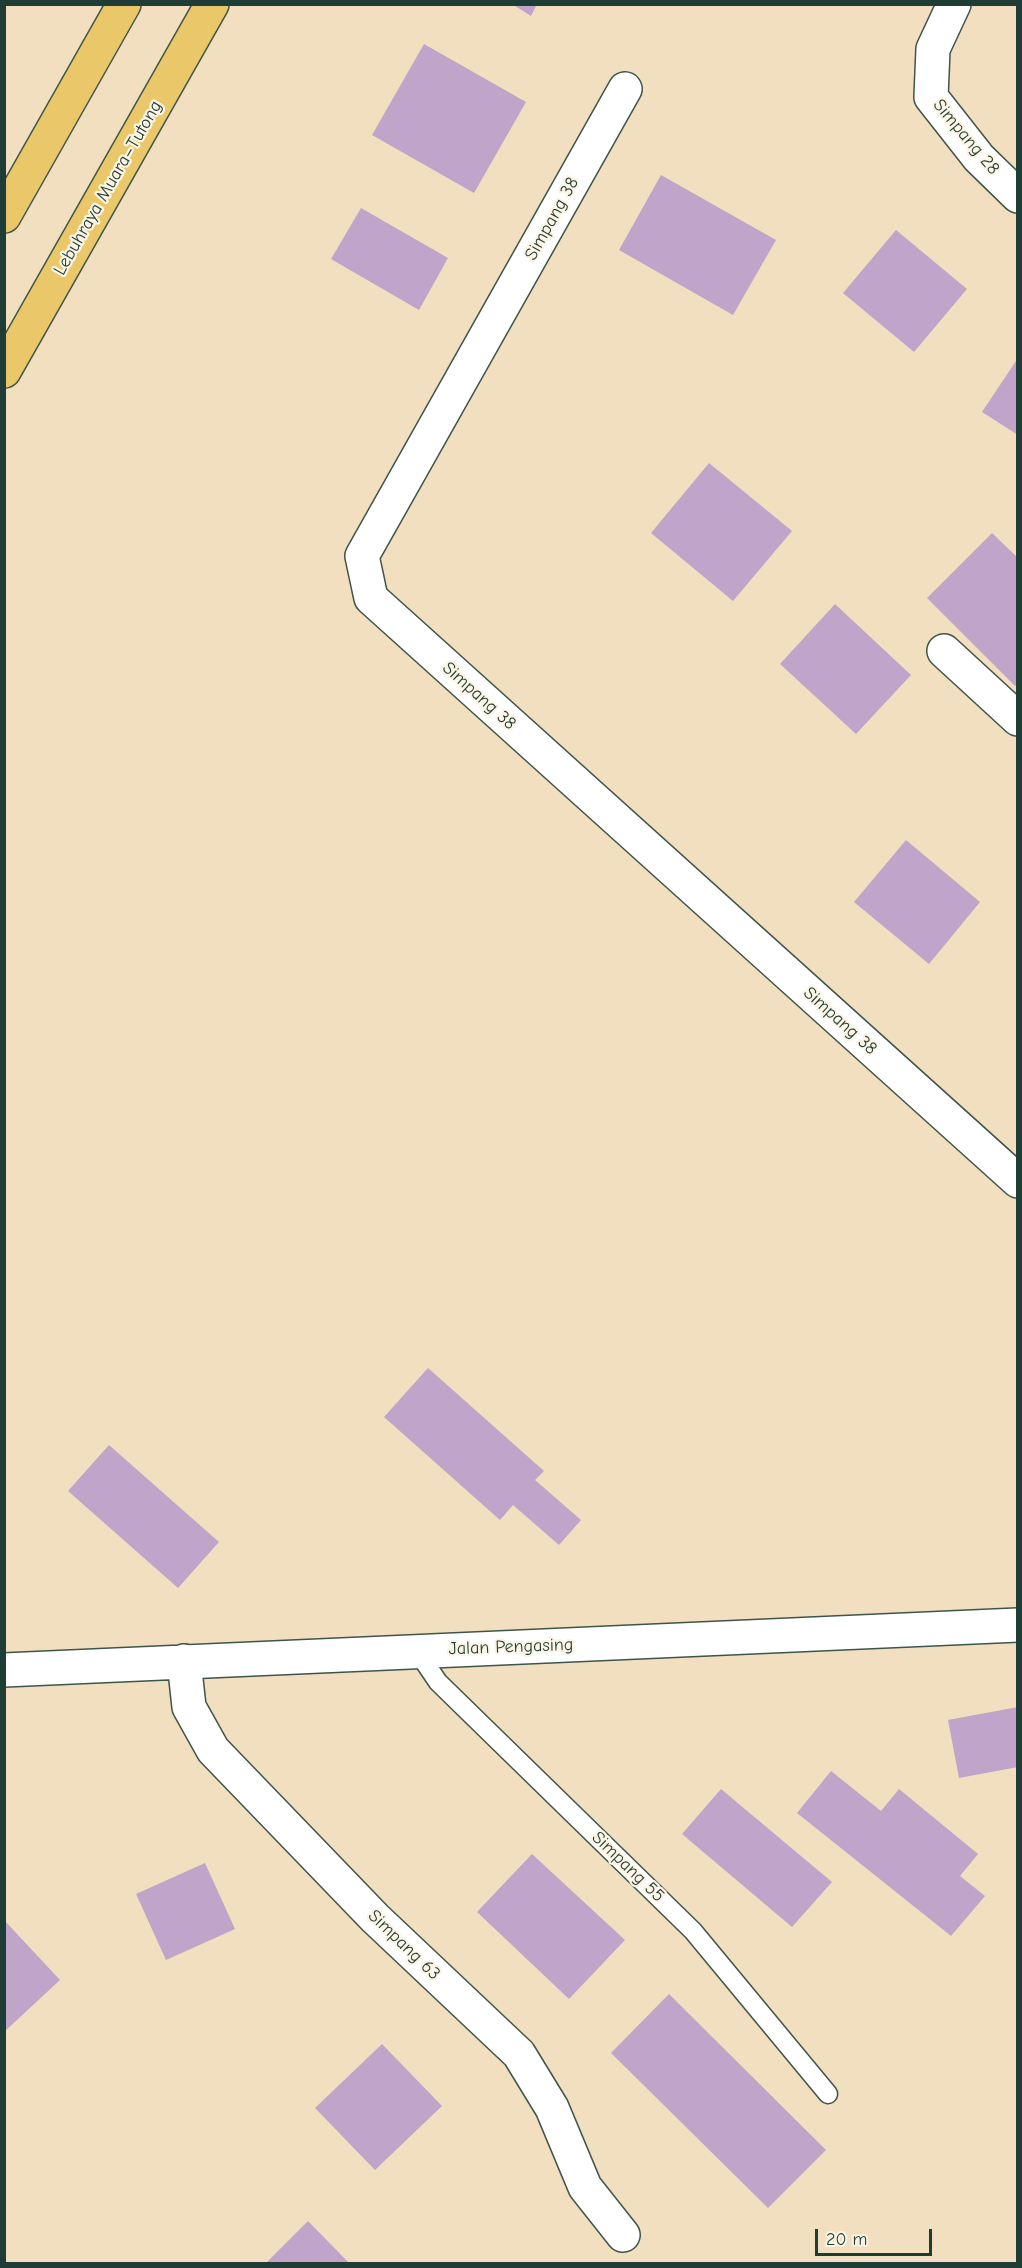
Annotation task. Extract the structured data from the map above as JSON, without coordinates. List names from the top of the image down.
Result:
{
  "streets": {
    "highway": ["Lebuhraya Muara–Tutong"],
    "street": [
      "Simpang 28",
      "Simpang 38",
      "Jalan Pengasing",
      "Simpang 63"
    ],
    "lane": ["Simpang 55"]
  },
  "crossings": [
    ["Jalan Pengasing", "Simpang 55"],
    ["Jalan Pengasing", "Simpang 63"]
  ],
  "scale_bar": "20 m"
}
